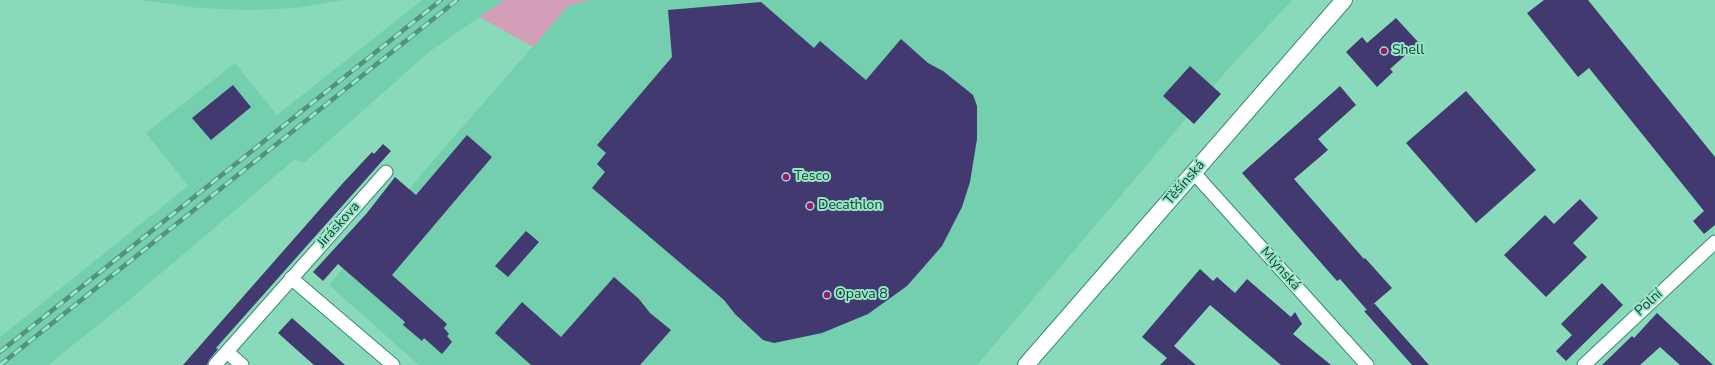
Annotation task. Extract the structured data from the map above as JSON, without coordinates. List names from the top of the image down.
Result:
{
  "streets": {
    "street": [
      "Těšínská",
      "Jiráskova",
      "Mlýnská",
      "Polní"
    ]
  },
  "crossings": [
    ["Těšínská", "Mlýnská"]
  ],
  "places": [
    "Shell",
    "Tesco",
    "Decathlon",
    "Opava 8"
  ]
}
